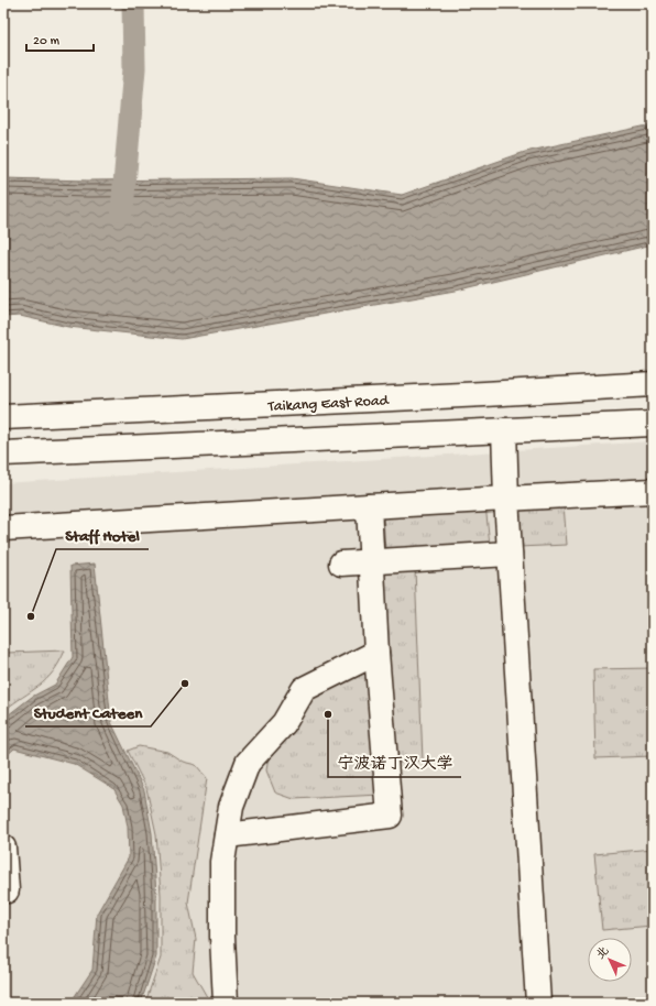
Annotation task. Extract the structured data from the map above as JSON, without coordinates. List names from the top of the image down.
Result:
{
  "streets": {
    "street": ["Taikang East Road"]
  },
  "places": ["Staff Hotel", "Student Cateen", "宁波诺丁汉大学"],
  "scale_bar": "20 m",
  "north": "top left"
}
